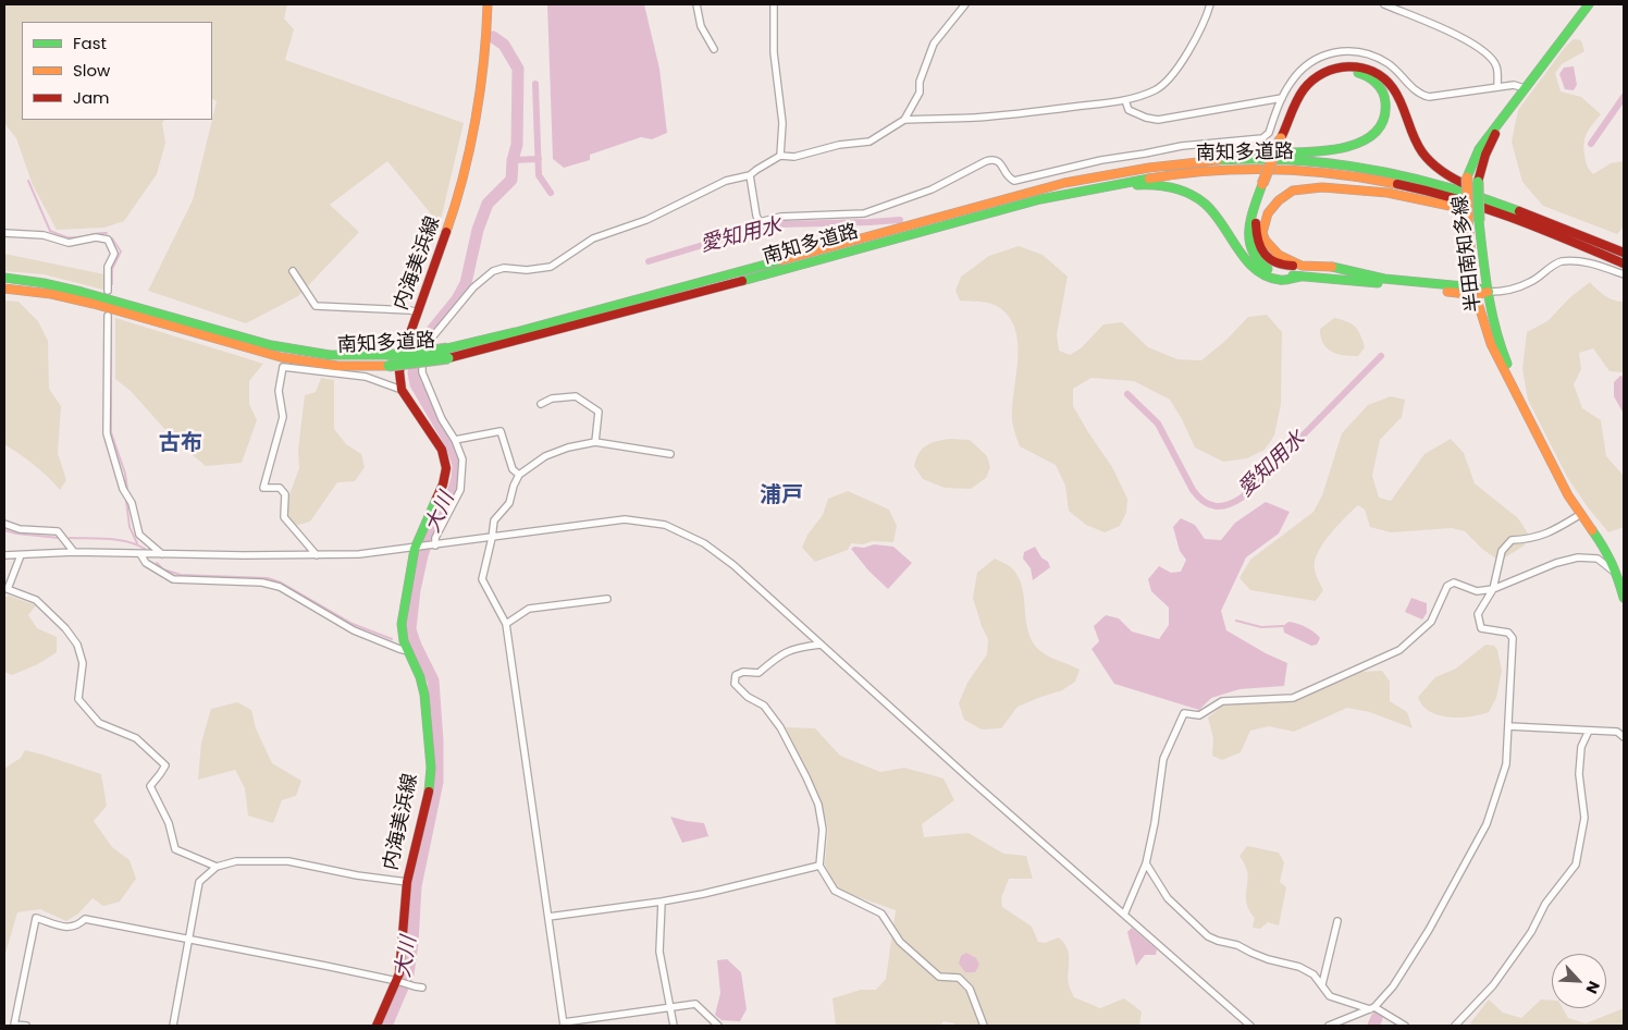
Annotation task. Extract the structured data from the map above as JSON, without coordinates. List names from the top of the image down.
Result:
{
  "streets": {
    "main road": ["南知多道路", "半田南知多線", "内海美浜線"]
  },
  "districts": ["古布", "浦戸"],
  "water": ["愛知用水", "大川"],
  "legend": ["Fast", "Slow", "Jam"],
  "north": "bottom right"
}
